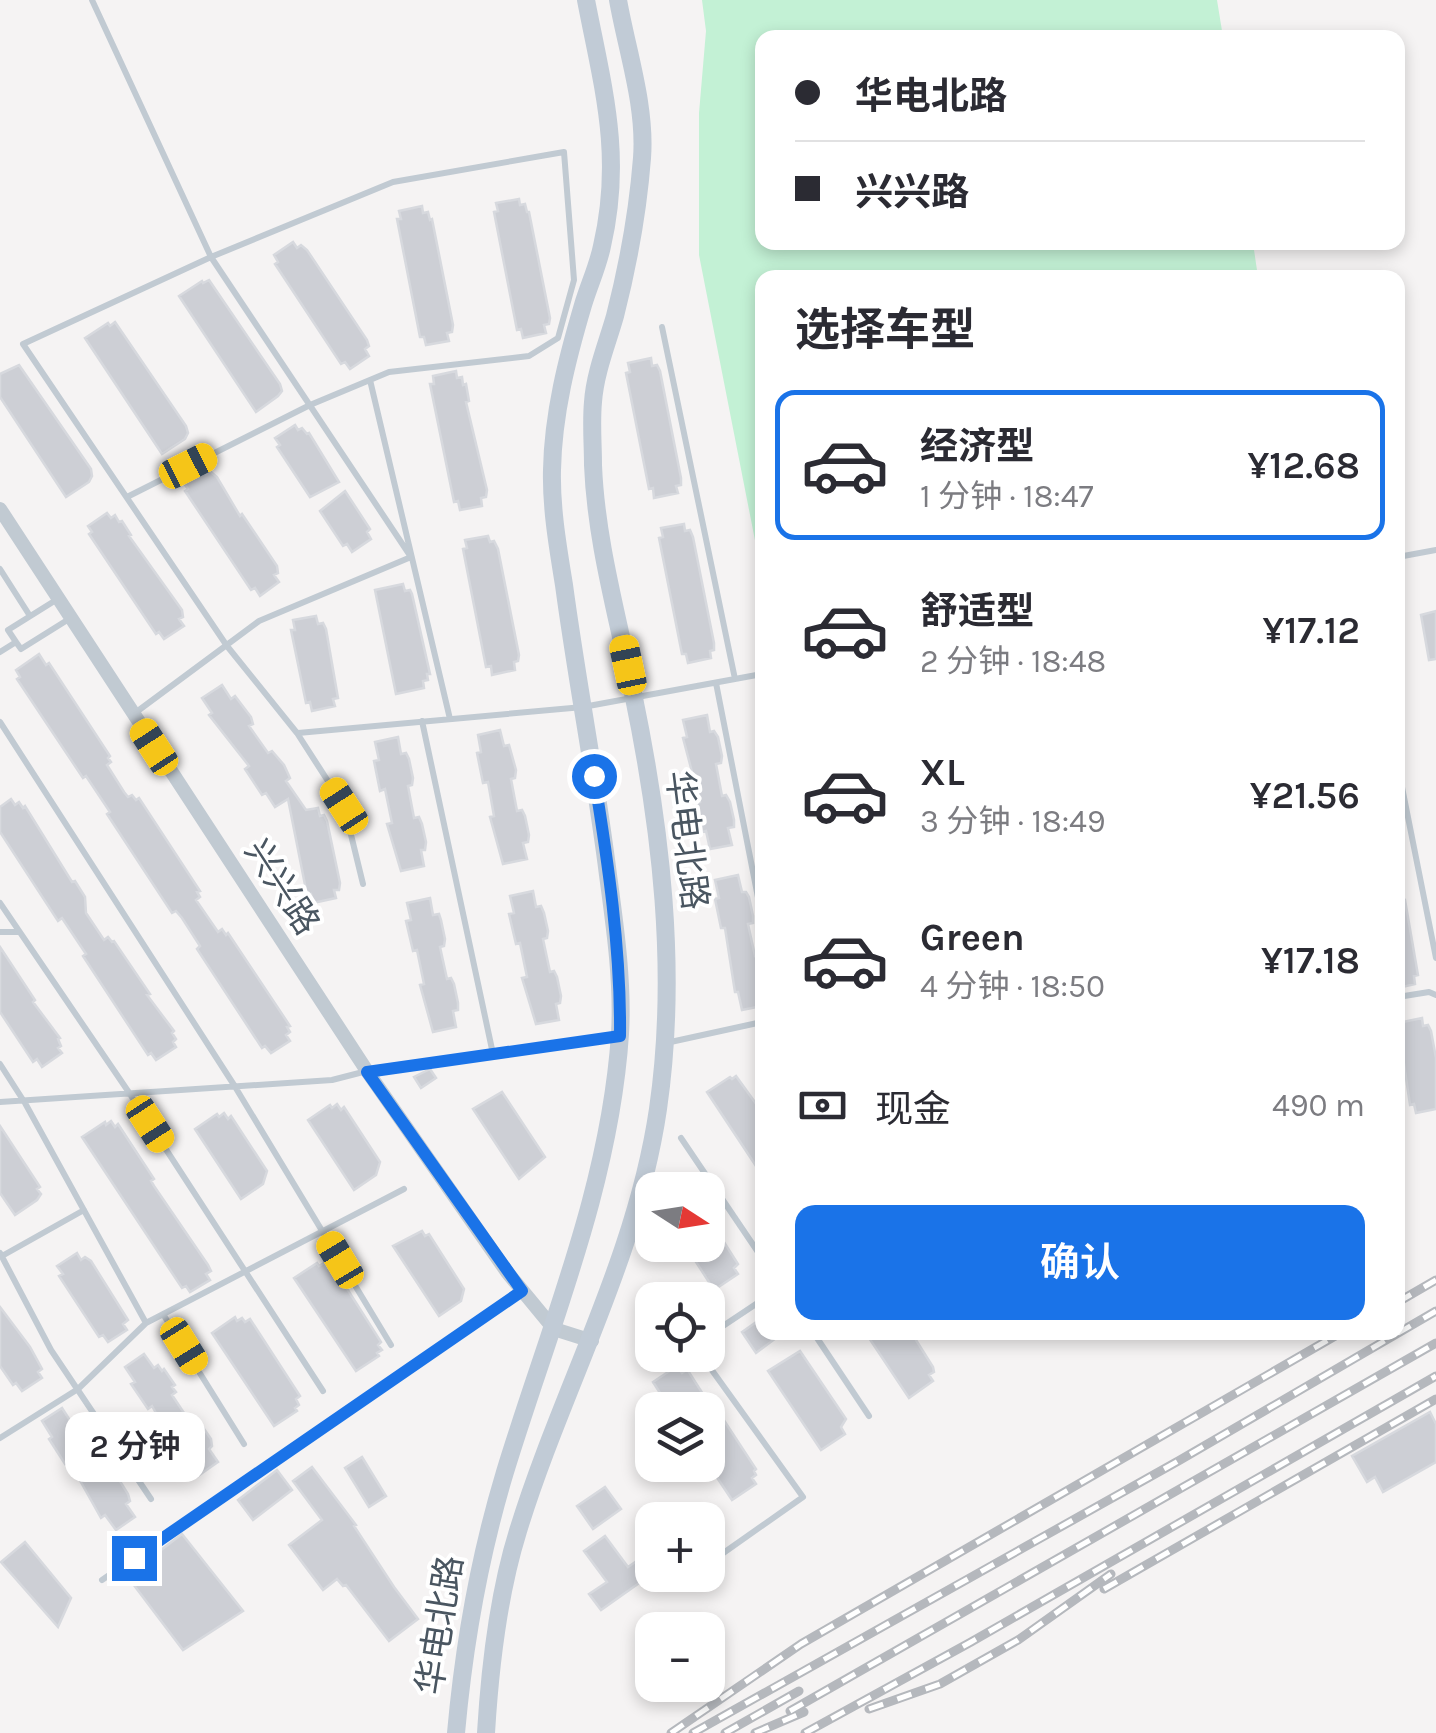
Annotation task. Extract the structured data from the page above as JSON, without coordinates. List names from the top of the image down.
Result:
{
  "streets": {
    "main road": ["华电北路"],
    "street": ["兴兴路"]
  },
  "crossings": [
    ["华电北路", "兴兴路"]
  ],
  "north": "right",
  "page": {
    "banner": ["华电北路", "兴兴路"],
    "heading": "选择车型",
    "list": [
      {
        "name": "经济型",
        "note": "1 分钟 · 18:47",
        "value": "¥12.68"
      },
      {
        "name": "舒适型",
        "note": "2 分钟 · 18:48",
        "value": "¥17.12"
      },
      {
        "name": "XL",
        "note": "3 分钟 · 18:49",
        "value": "¥21.56"
      },
      {
        "name": "Green",
        "note": "4 分钟 · 18:50",
        "value": "¥17.18"
      }
    ],
    "pay": ["现金", "490 m"],
    "map_buttons": ["+", "−"],
    "buttons": "确认",
    "bubble": "2 分钟"
  }
}
